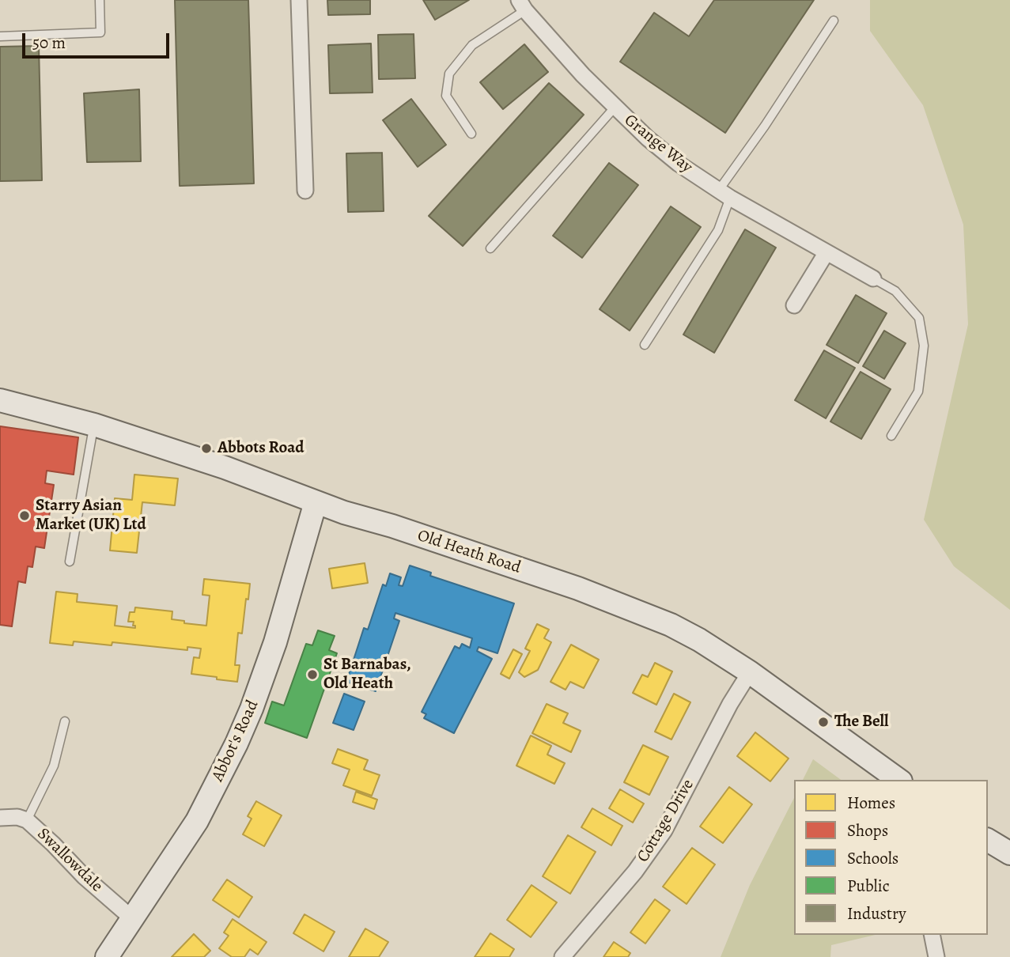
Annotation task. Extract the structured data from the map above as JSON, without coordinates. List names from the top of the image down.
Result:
{
  "streets": {
    "street": [
      "Grange Way",
      "Old Heath Road",
      "Abbot's Road",
      "Cottage Drive",
      "Swallowdale"
    ]
  },
  "crossings": [
    ["Old Heath Road", "Abbot's Road"],
    ["Old Heath Road", "Cottage Drive"],
    ["Abbot's Road", "Swallowdale"]
  ],
  "places": [
    "Abbots Road",
    "Starry Asian Market (UK) Ltd",
    "St Barnabas, Old Heath",
    "The Bell"
  ],
  "legend": [
    "Homes",
    "Shops",
    "Schools",
    "Public",
    "Industry"
  ],
  "scale_bar": "50 m"
}
